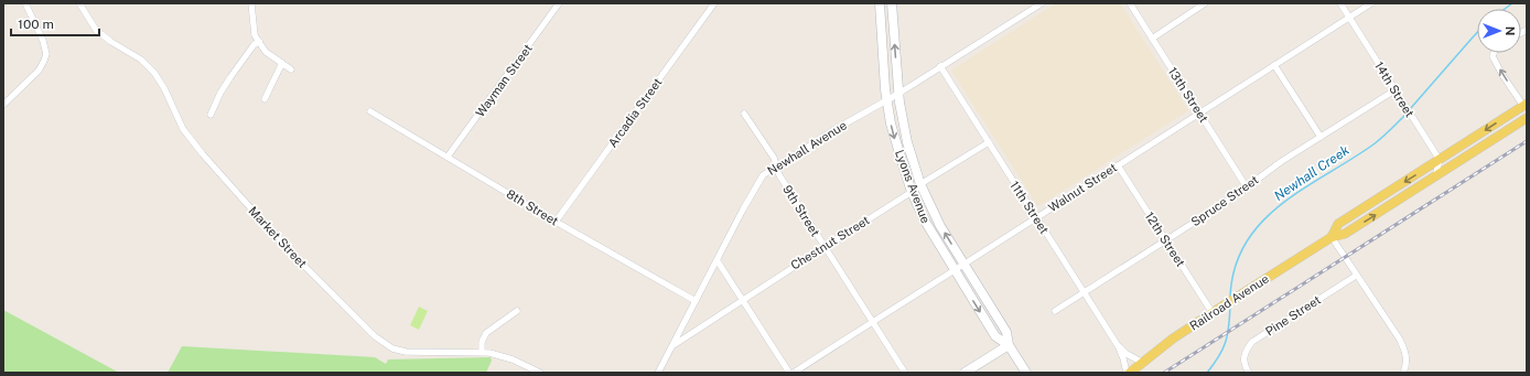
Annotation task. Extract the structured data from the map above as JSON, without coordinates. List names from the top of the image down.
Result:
{
  "streets": {
    "main road": ["Lyons Avenue", "Railroad Avenue"],
    "street": [
      "Wayman Street",
      "14th Street",
      "13th Street",
      "Arcadia Street",
      "Newhall Avenue",
      "Walnut Street",
      "Spruce Street",
      "8th Street",
      "11th Street",
      "9th Street",
      "Market Street",
      "12th Street",
      "Chestnut Street",
      "Pine Street"
    ]
  },
  "crossings": [
    ["Wayman Street", "8th Street"],
    ["14th Street", "Walnut Street"],
    ["14th Street", "Spruce Street"],
    ["14th Street", "Railroad Avenue"],
    ["13th Street", "Walnut Street"],
    ["13th Street", "Spruce Street"],
    ["Arcadia Street", "8th Street"],
    ["Newhall Avenue", "Lyons Avenue"],
    ["Newhall Avenue", "8th Street"],
    ["Newhall Avenue", "11th Street"],
    ["Newhall Avenue", "9th Street"],
    ["Newhall Avenue", "Chestnut Street"],
    ["Lyons Avenue", "Walnut Street"],
    ["Lyons Avenue", "Chestnut Street"],
    ["Walnut Street", "11th Street"],
    ["Walnut Street", "9th Street"],
    ["Walnut Street", "12th Street"],
    ["Spruce Street", "11th Street"],
    ["Spruce Street", "12th Street"],
    ["11th Street", "Chestnut Street"],
    ["11th Street", "Railroad Avenue"],
    ["9th Street", "Chestnut Street"],
    ["12th Street", "Railroad Avenue"]
  ],
  "water": ["Newhall Creek"],
  "scale_bar": "100 m",
  "north": "right"
}
